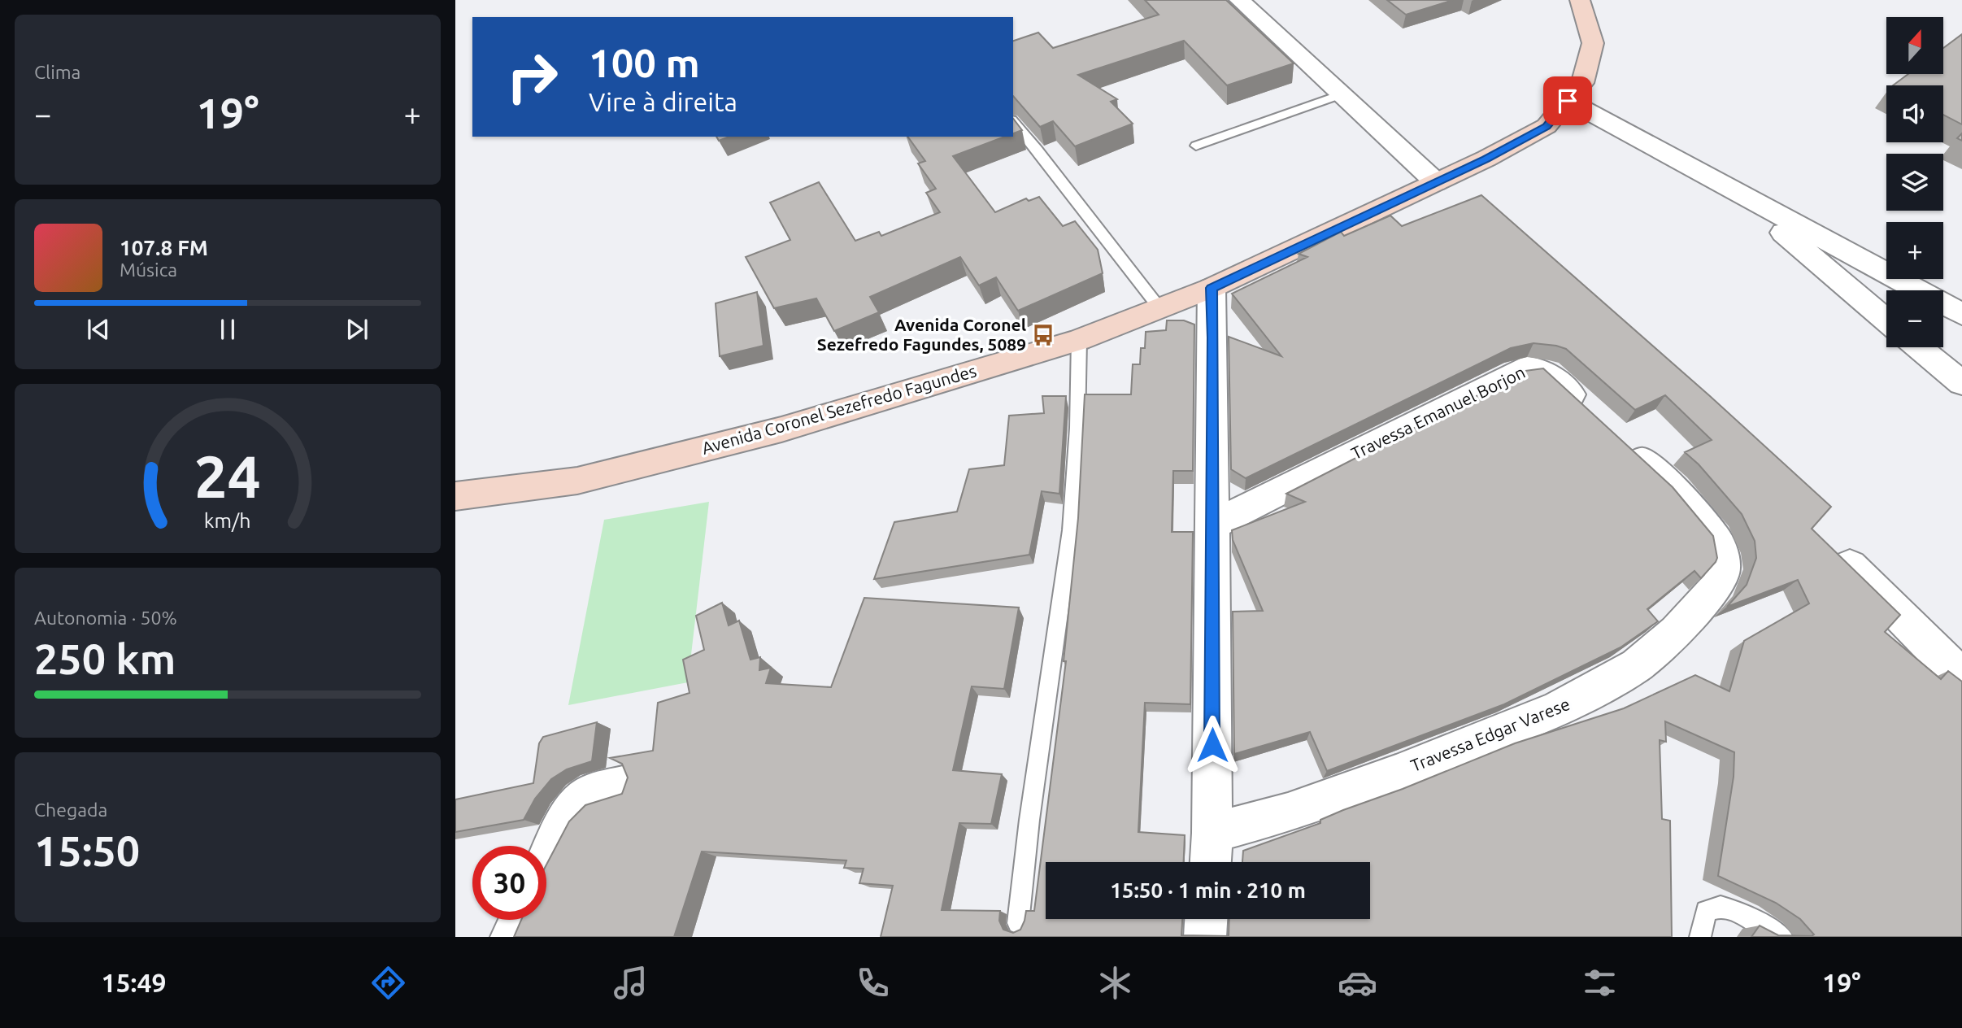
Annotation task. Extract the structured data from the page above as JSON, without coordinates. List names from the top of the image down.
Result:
{
  "streets": {
    "main road": ["Avenida Coronel Sezefredo Fagundes"],
    "street": ["Travessa Emanuel Borjon", "Travessa Edgar Varese"]
  },
  "places": {
    "bus stop": ["Avenida Coronel Sezefredo Fagundes, 5089"]
  },
  "north": "top",
  "page": {
    "tile": [
      "Clima",
      ["Autonomia · 50%", "250 km"],
      ["Chegada", "15:50"]
    ],
    "map_buttons": ["+", "−"],
    "turn": ["100 m", "Vire à direita"],
    "heat": ["−", "19°", "+"],
    "song": ["107.8 FM", "Música"],
    "limit": "30",
    "trip": "15:50 · 1 min · 210 m",
    "tabs": ["15:49", "19°"],
    "gauge": ["24", "km/h"]
  }
}
